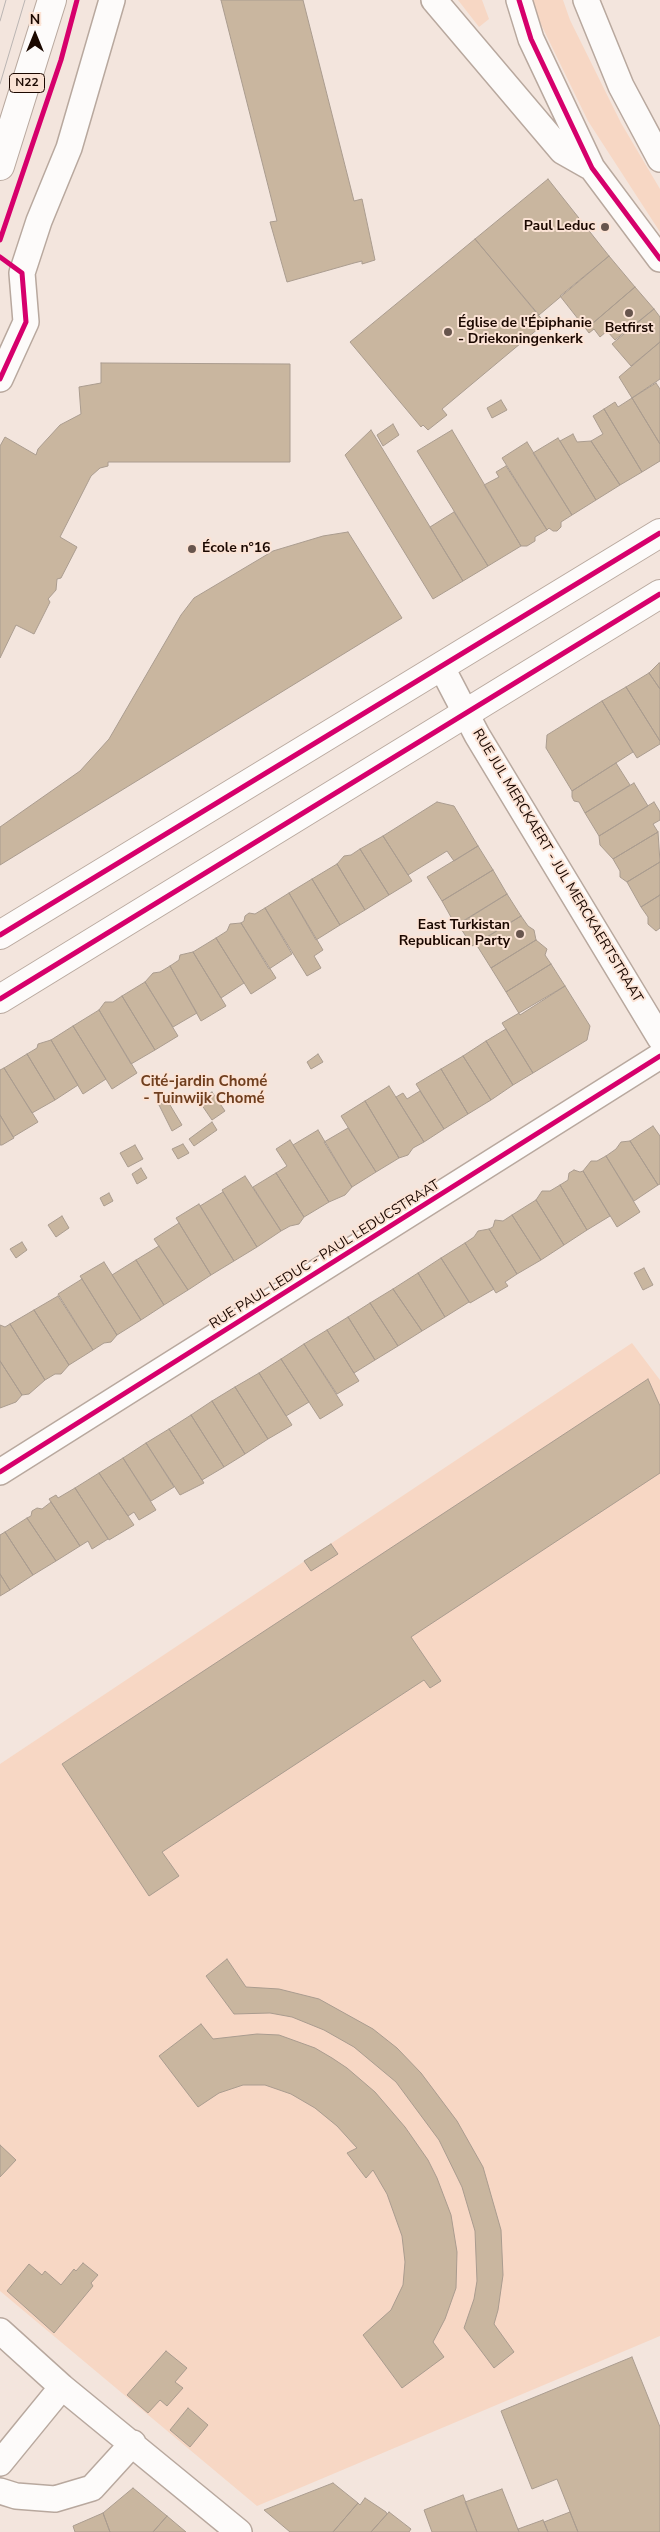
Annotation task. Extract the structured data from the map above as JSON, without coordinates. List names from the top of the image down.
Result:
{
  "streets": {
    "street": ["N22", "RUE JUL MERCKAERT - JUL MERCKAERTSTRAAT", "RUE PAUL LEDUC - PAUL LEDUCSTRAAT"]
  },
  "districts": ["Cité-jardin Chomé - Tuinwijk Chomé"],
  "places": [
    "Paul Leduc",
    "Betfirst",
    "Église de l'Épiphanie - Driekoningenkerk",
    "École n°16",
    "East Turkistan Republican Party"
  ],
  "north": "top"
}
